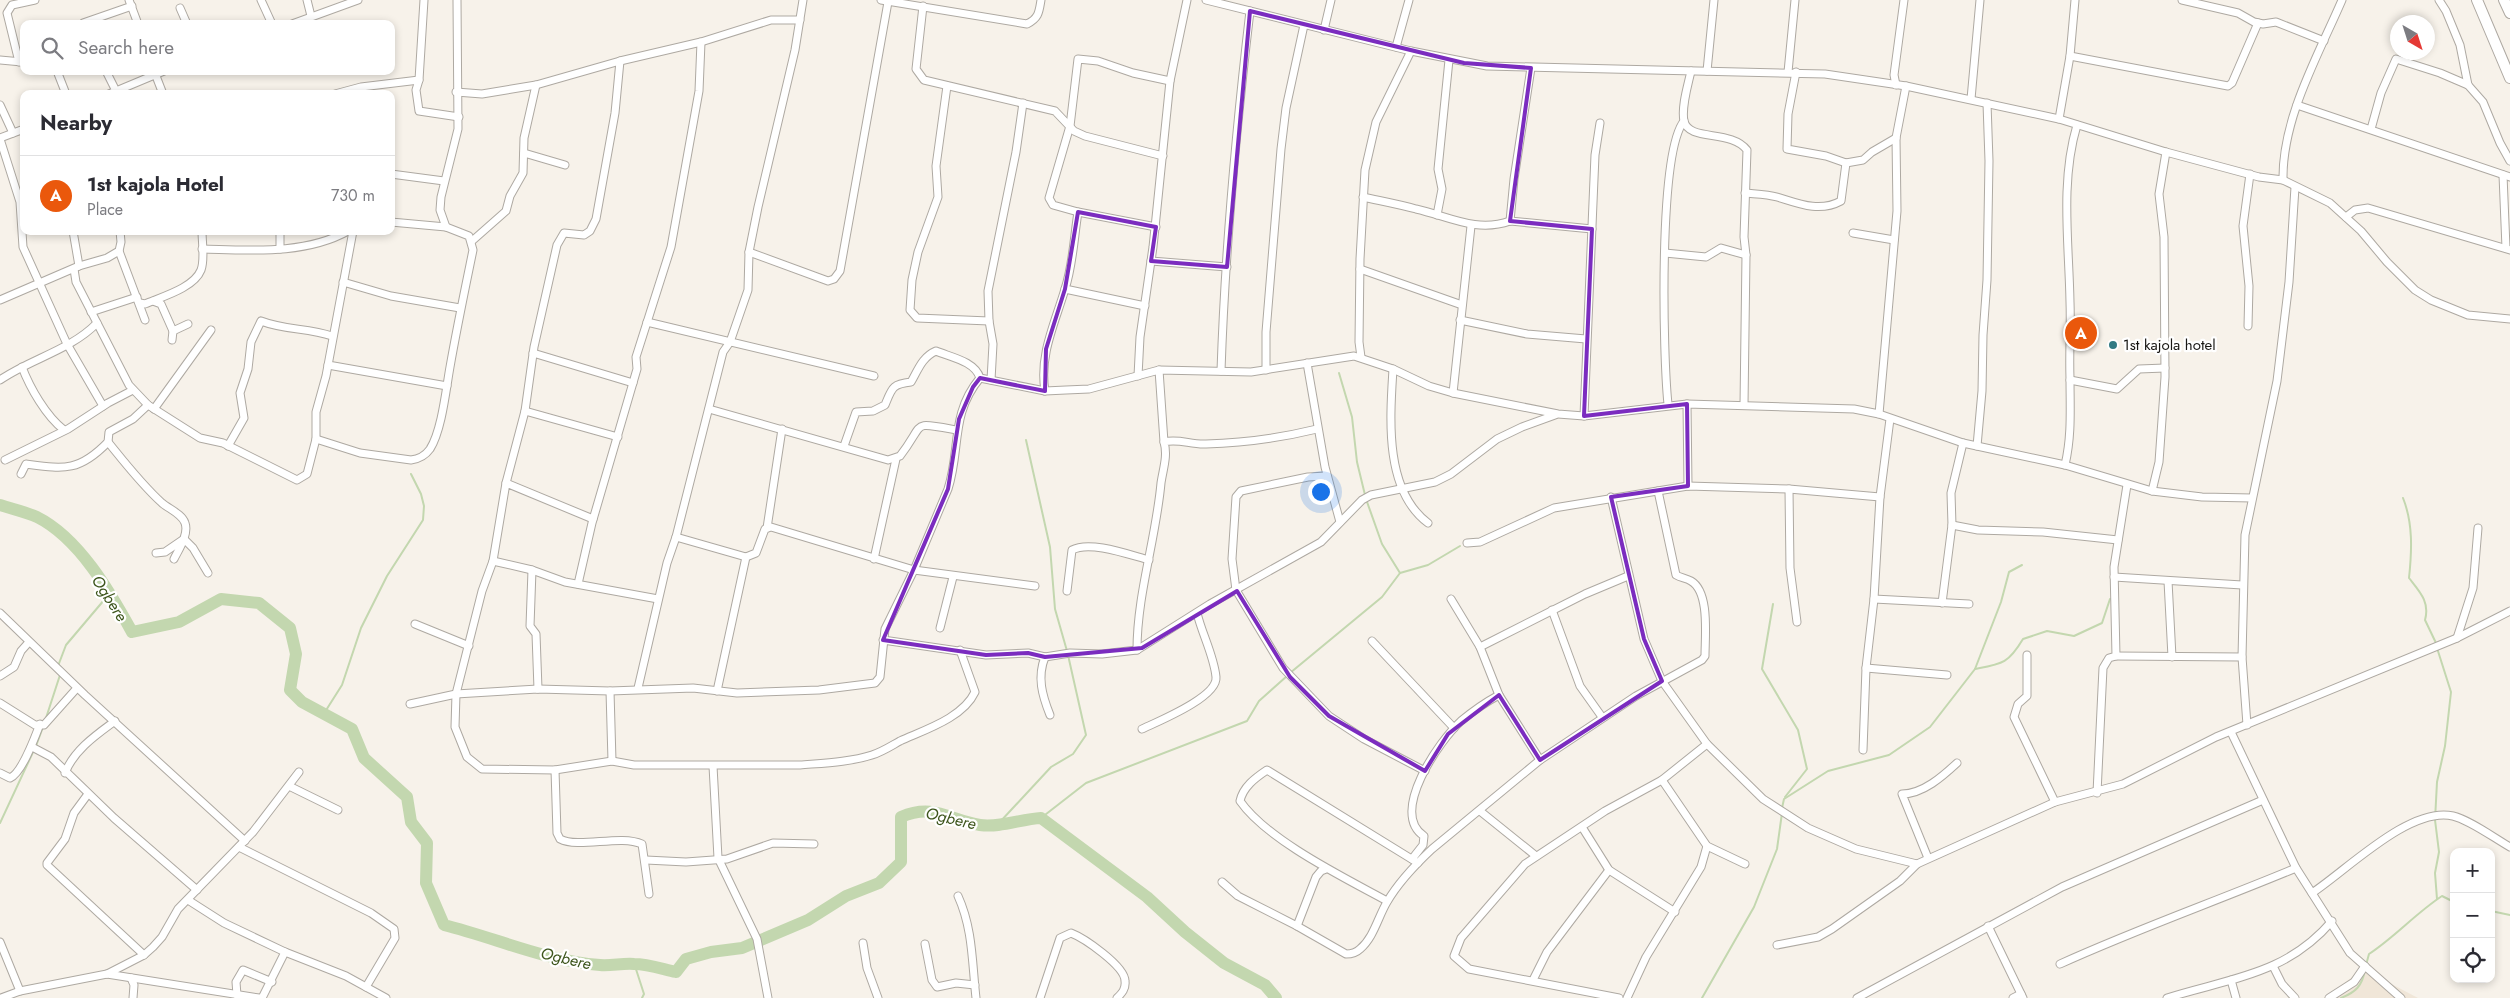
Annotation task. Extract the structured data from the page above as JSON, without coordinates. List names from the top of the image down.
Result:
{
  "water": ["Ogbere"],
  "places": ["1st kajola hotel"],
  "north": "bottom right",
  "page": {
    "search": "Search here",
    "heading": "Nearby",
    "list": [
      {
        "mark": "A",
        "name": "1st kajola Hotel",
        "note": "Place",
        "value": "730 m"
      }
    ],
    "pins": "A",
    "map_buttons": ["+", "−"]
  }
}
